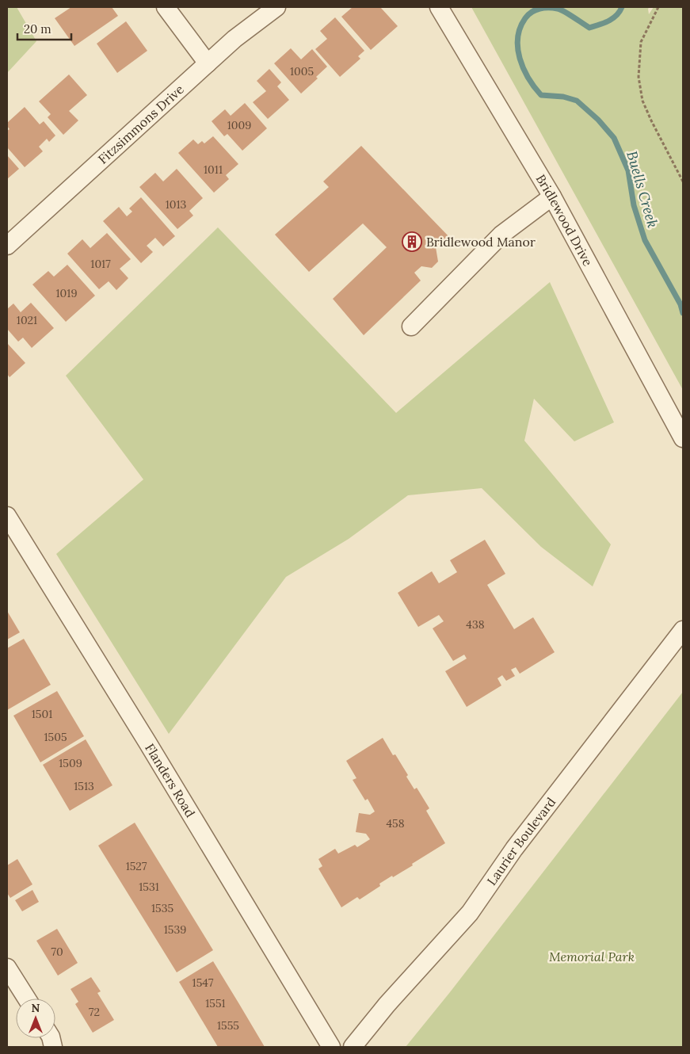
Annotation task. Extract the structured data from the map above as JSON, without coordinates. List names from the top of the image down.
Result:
{
  "streets": {
    "street": [
      "Fitzsimmons Drive",
      "Bridlewood Drive",
      "Flanders Road",
      "Laurier Boulevard"
    ]
  },
  "water": ["Buells Creek"],
  "parks": ["Memorial Park"],
  "places": {
    "building": ["Bridlewood Manor"]
  },
  "house_numbers": [
    "1005",
    "1009",
    "1011",
    "1013",
    "1017",
    "1019",
    "1021",
    "438",
    "1501",
    "1505",
    "1509",
    "1513",
    "458",
    "1527",
    "1531",
    "1535",
    "1539",
    "70",
    "1547",
    "1551",
    "72",
    "1555"
  ],
  "scale_bar": "20 m",
  "north": "top"
}
